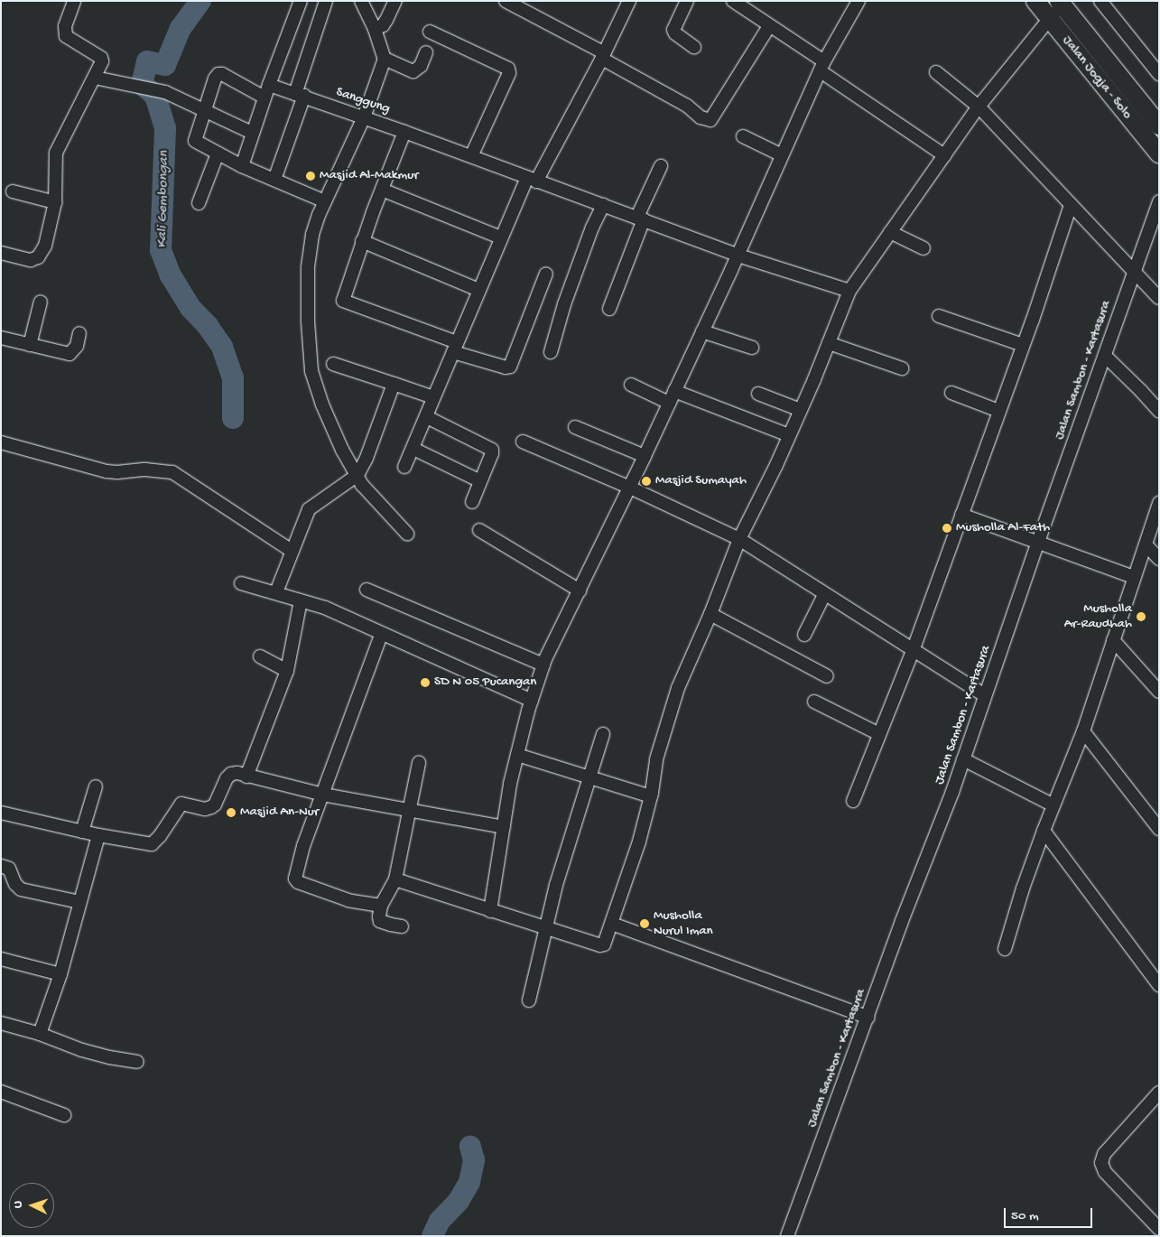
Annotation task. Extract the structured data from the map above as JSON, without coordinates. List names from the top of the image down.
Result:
{
  "streets": {
    "highway": ["Jalan Jogja - Solo"],
    "street": ["Sanggung", "Jalan Sambon - Kartasura"]
  },
  "water": ["Kali Gembongan"],
  "places": [
    "Masjid Al-Makmur",
    "Masjid Sumayah",
    "Musholla Al-Fath",
    "Musholla Ar-Raudhah",
    "SD N 05 Pucangan",
    "Masjid An-Nur",
    "Musholla Nurul Iman"
  ],
  "scale_bar": "50 m",
  "north": "left"
}
